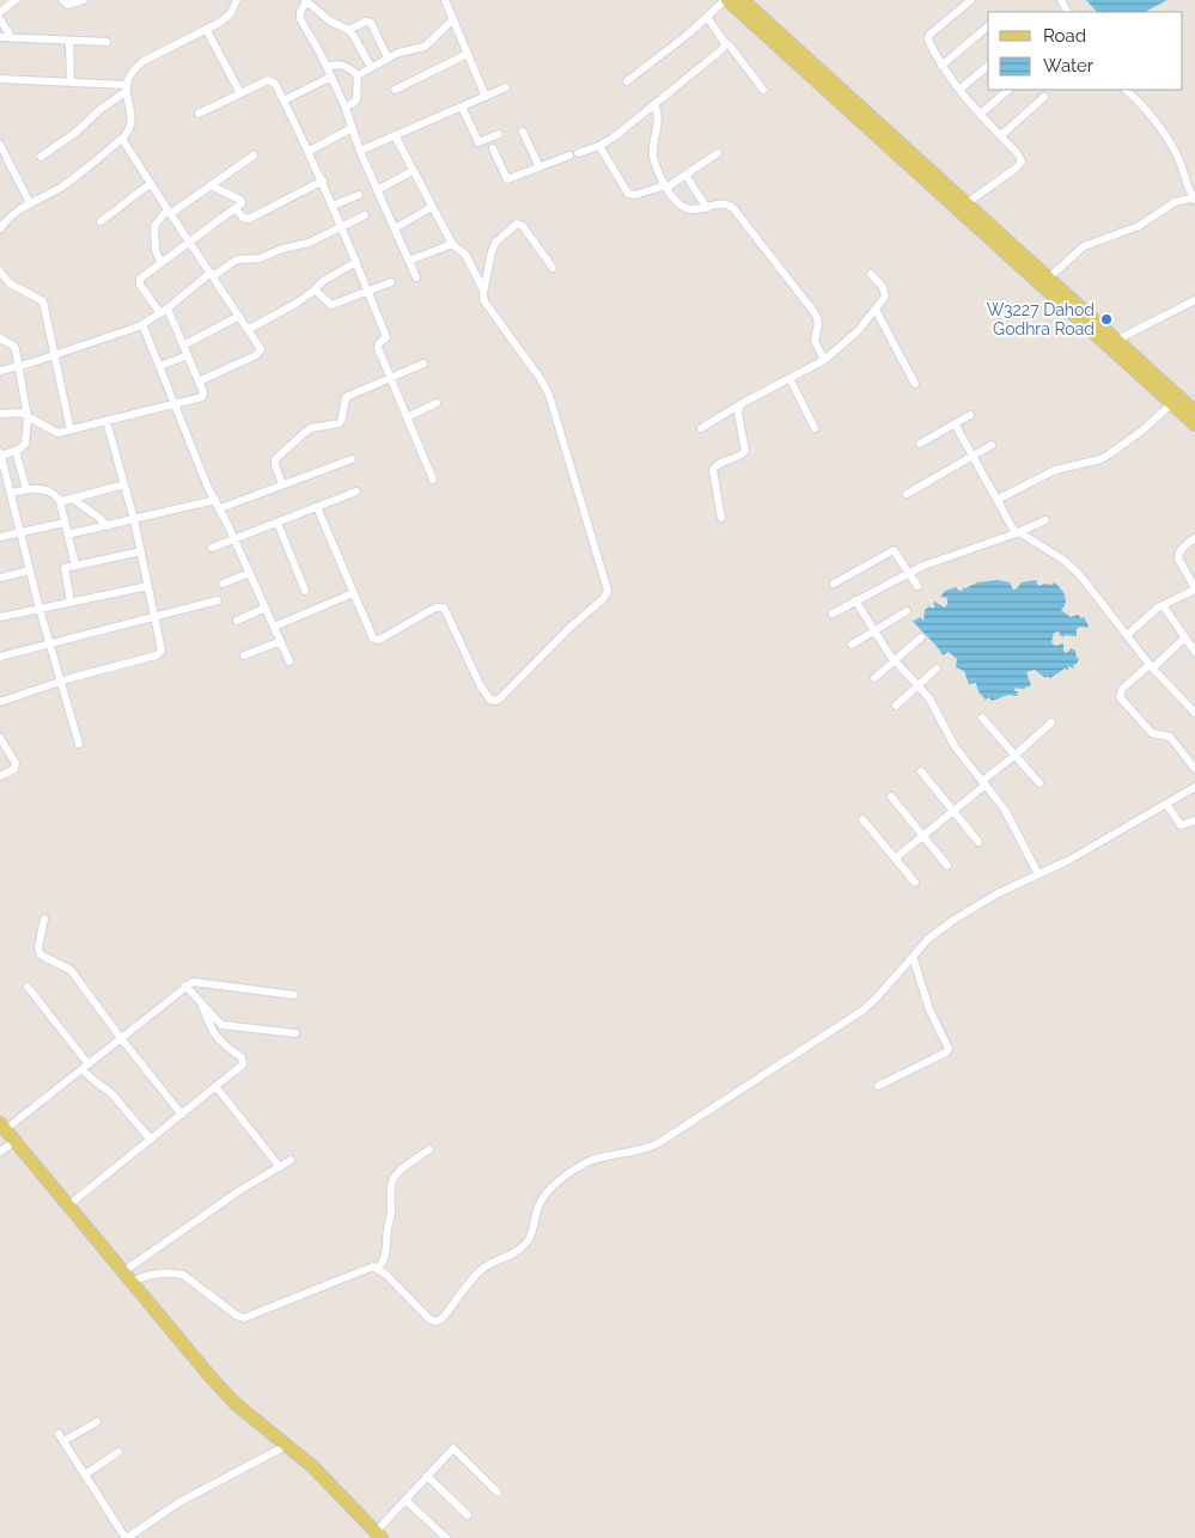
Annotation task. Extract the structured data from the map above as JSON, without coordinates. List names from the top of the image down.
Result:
{
  "places": ["W3227 Dahod Godhra Road"],
  "legend": ["Road", "Water"]
}
